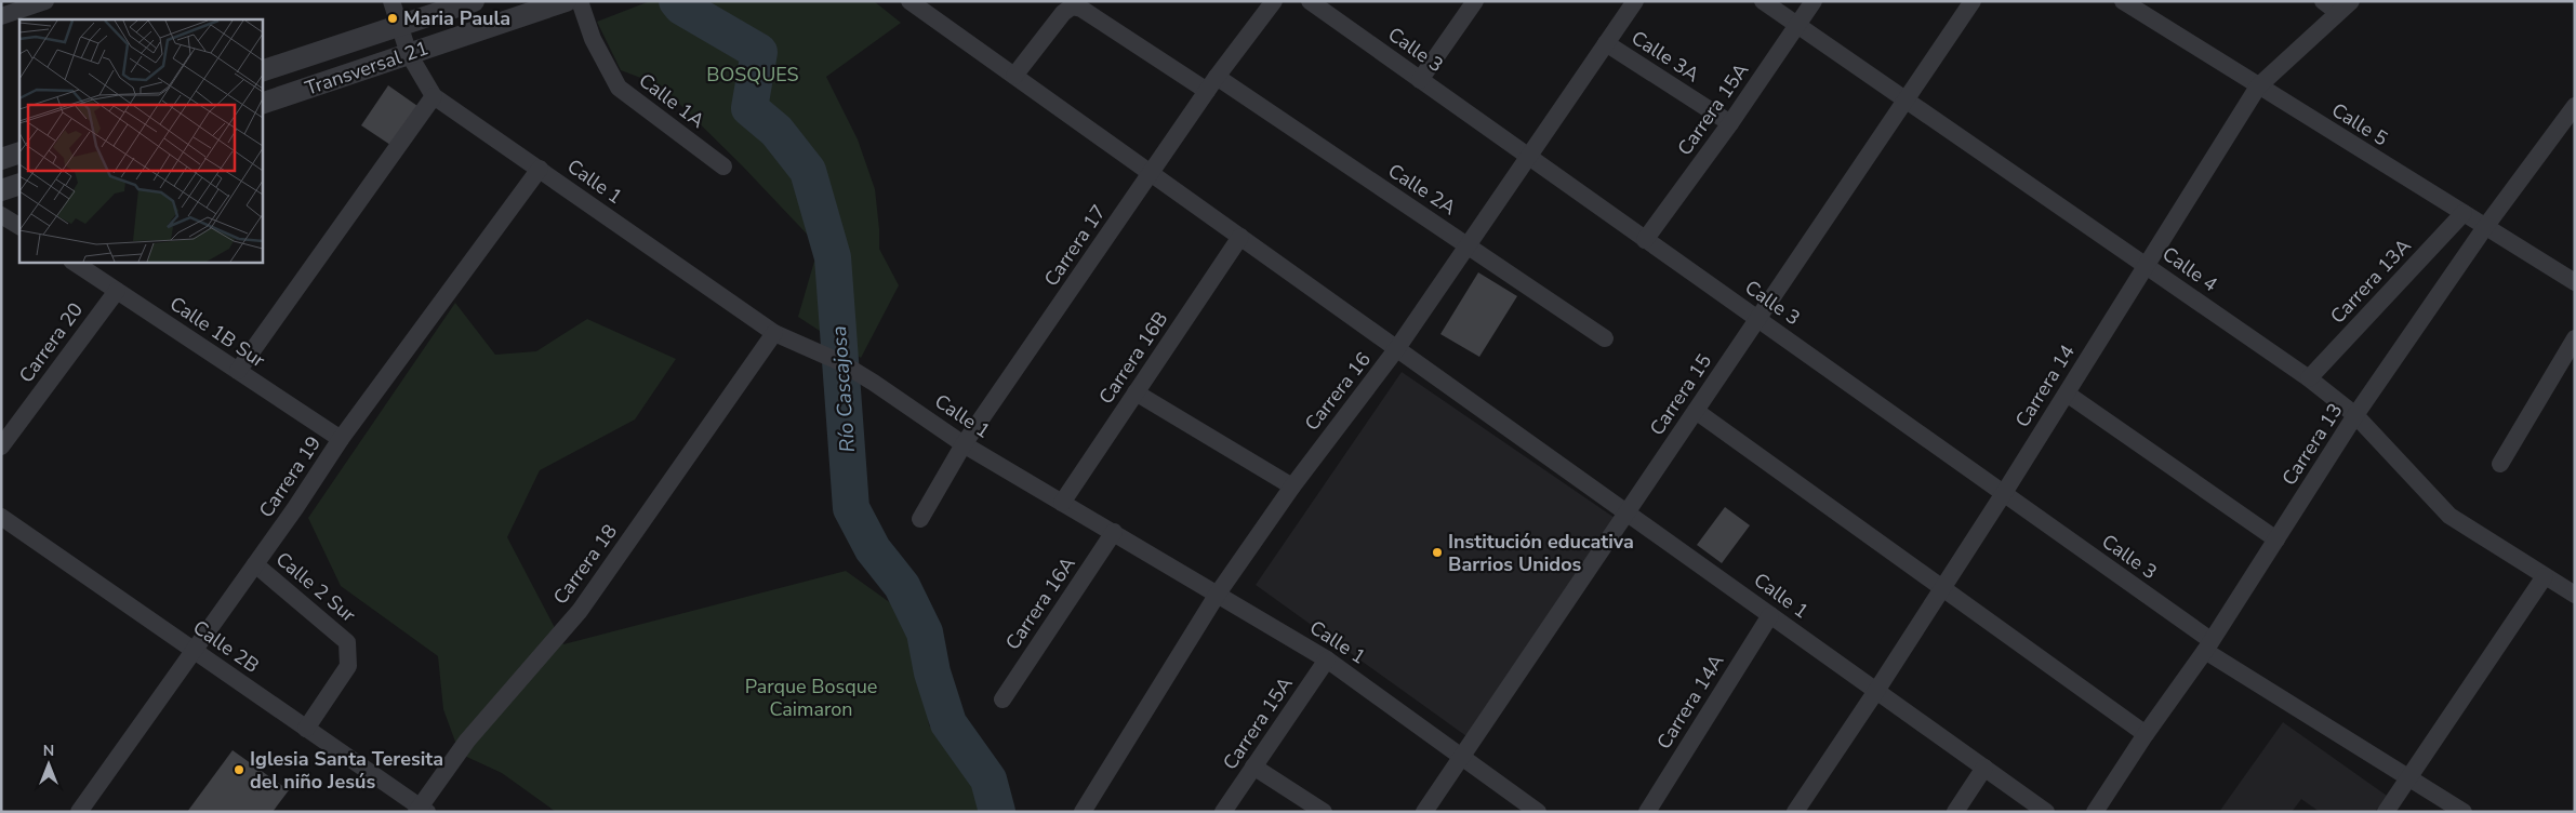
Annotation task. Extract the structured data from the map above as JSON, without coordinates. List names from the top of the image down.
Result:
{
  "streets": {
    "street": [
      "Calle 3",
      "Calle 3A",
      "Transversal 21",
      "Calle 1A",
      "Carrera 15A",
      "Calle 5",
      "Calle 1",
      "Calle 2A",
      "Carrera 17",
      "Calle 4",
      "Carrera 13A",
      "Calle 1B Sur",
      "Carrera 20",
      "Carrera 16B",
      "Carrera 14",
      "Carrera 16",
      "Carrera 15",
      "Carrera 13",
      "Carrera 19",
      "Carrera 18",
      "Calle 2 Sur",
      "Carrera 16A",
      "Calle 2B",
      "Carrera 14A"
    ]
  },
  "crossings": [
    ["Calle 3", "Carrera 15A"],
    ["Calle 3", "Carrera 14"],
    ["Calle 3", "Carrera 16"],
    ["Calle 3", "Carrera 15"],
    ["Calle 3", "Carrera 13"],
    ["Calle 3A", "Carrera 15A"],
    ["Calle 3A", "Carrera 16"],
    ["Transversal 21", "Calle 1"],
    ["Carrera 15A", "Calle 1"],
    ["Carrera 15A", "Calle 4"],
    ["Calle 5", "Carrera 13A"],
    ["Calle 5", "Carrera 14"],
    ["Calle 5", "Carrera 13"],
    ["Calle 1", "Carrera 17"],
    ["Calle 1", "Carrera 16B"],
    ["Calle 1", "Carrera 14"],
    ["Calle 1", "Carrera 16"],
    ["Calle 1", "Carrera 15"],
    ["Calle 1", "Carrera 19"],
    ["Calle 1", "Carrera 18"],
    ["Calle 1", "Carrera 16A"],
    ["Calle 1", "Carrera 14A"],
    ["Calle 2A", "Carrera 17"],
    ["Calle 2A", "Carrera 16"],
    ["Calle 4", "Carrera 13A"],
    ["Calle 4", "Carrera 14"],
    ["Calle 4", "Carrera 15"],
    ["Calle 4", "Carrera 13"],
    ["Calle 1B Sur", "Carrera 20"],
    ["Calle 1B Sur", "Carrera 19"],
    ["Carrera 19", "Calle 2 Sur"],
    ["Carrera 19", "Calle 2B"],
    ["Carrera 18", "Calle 2B"],
    ["Calle 2 Sur", "Calle 2B"]
  ],
  "water": ["Río Cascajosa"],
  "parks": ["BOSQUES", "Parque Bosque Caimaron"],
  "places": ["Maria Paula", "Institución educativa Barrios Unidos", "Iglesia Santa Teresita del niño Jesús"],
  "north": "top"
}
